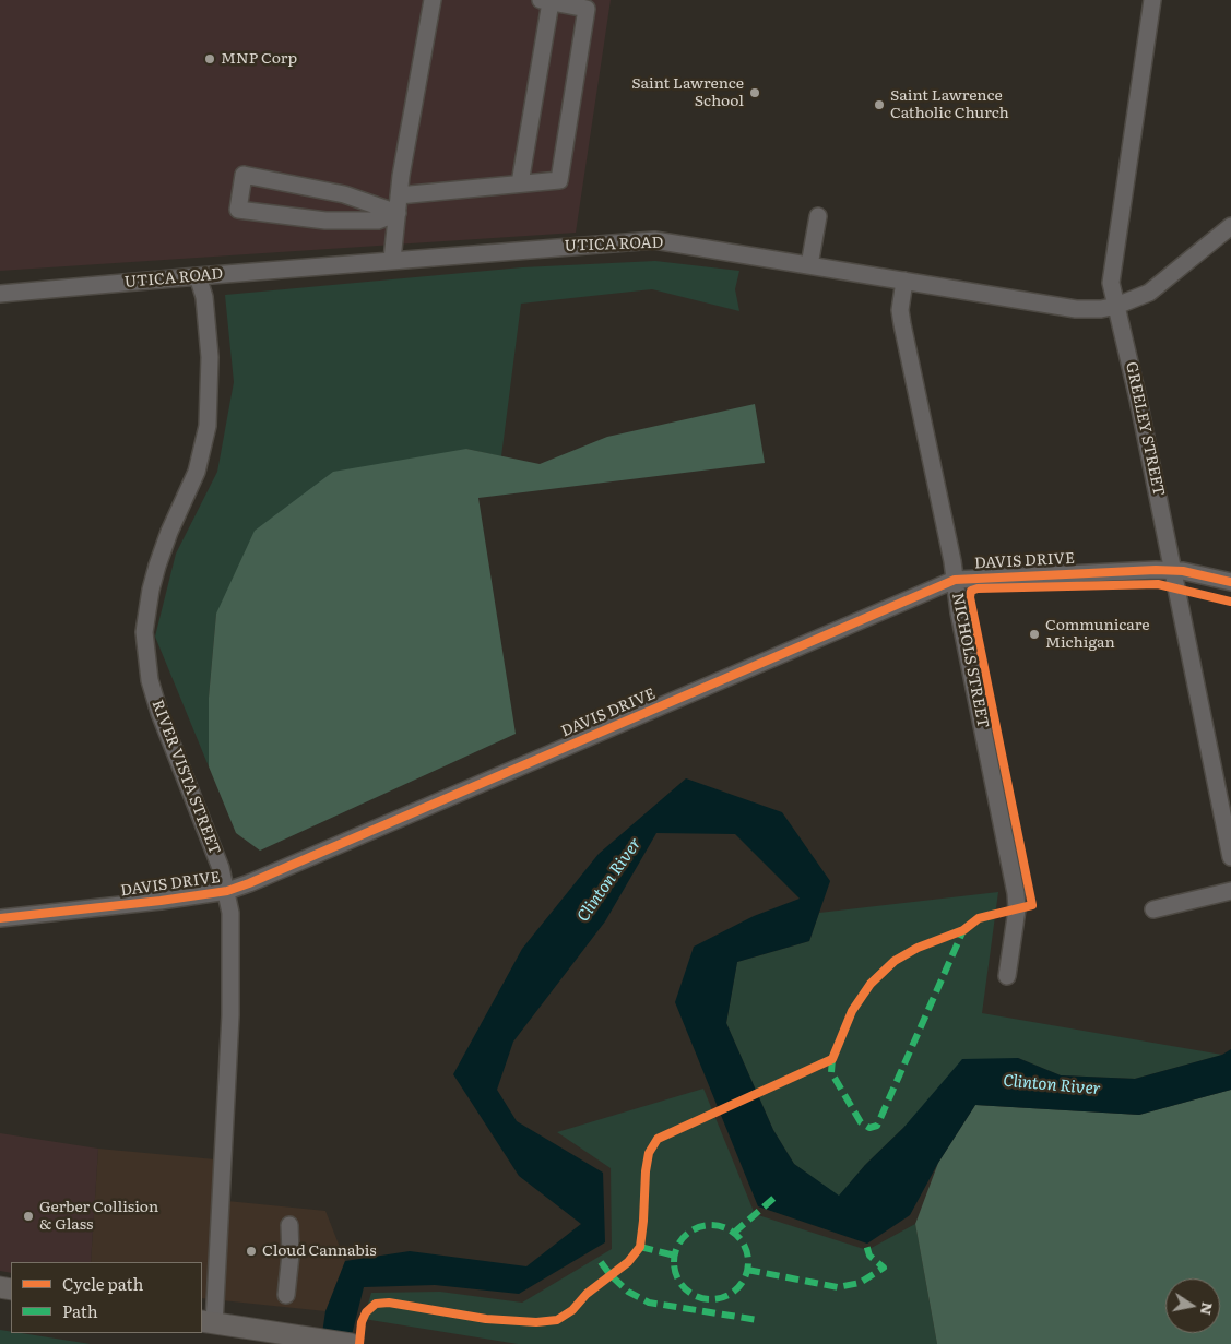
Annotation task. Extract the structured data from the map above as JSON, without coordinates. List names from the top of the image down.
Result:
{
  "streets": {
    "street": [
      "UTICA ROAD",
      "GREELEY STREET",
      "DAVIS DRIVE",
      "NICHOLS STREET",
      "RIVER VISTA STREET"
    ]
  },
  "crossings": [
    ["UTICA ROAD", "GREELEY STREET"],
    ["UTICA ROAD", "NICHOLS STREET"],
    ["UTICA ROAD", "RIVER VISTA STREET"],
    ["GREELEY STREET", "DAVIS DRIVE"],
    ["DAVIS DRIVE", "NICHOLS STREET"],
    ["DAVIS DRIVE", "RIVER VISTA STREET"]
  ],
  "water": ["Clinton River"],
  "places": [
    "MNP Corp",
    "Saint Lawrence School",
    "Saint Lawrence Catholic Church",
    "Communicare Michigan",
    "Gerber Collision & Glass",
    "Cloud Cannabis"
  ],
  "legend": ["Cycle path", "Path"],
  "north": "right"
}
